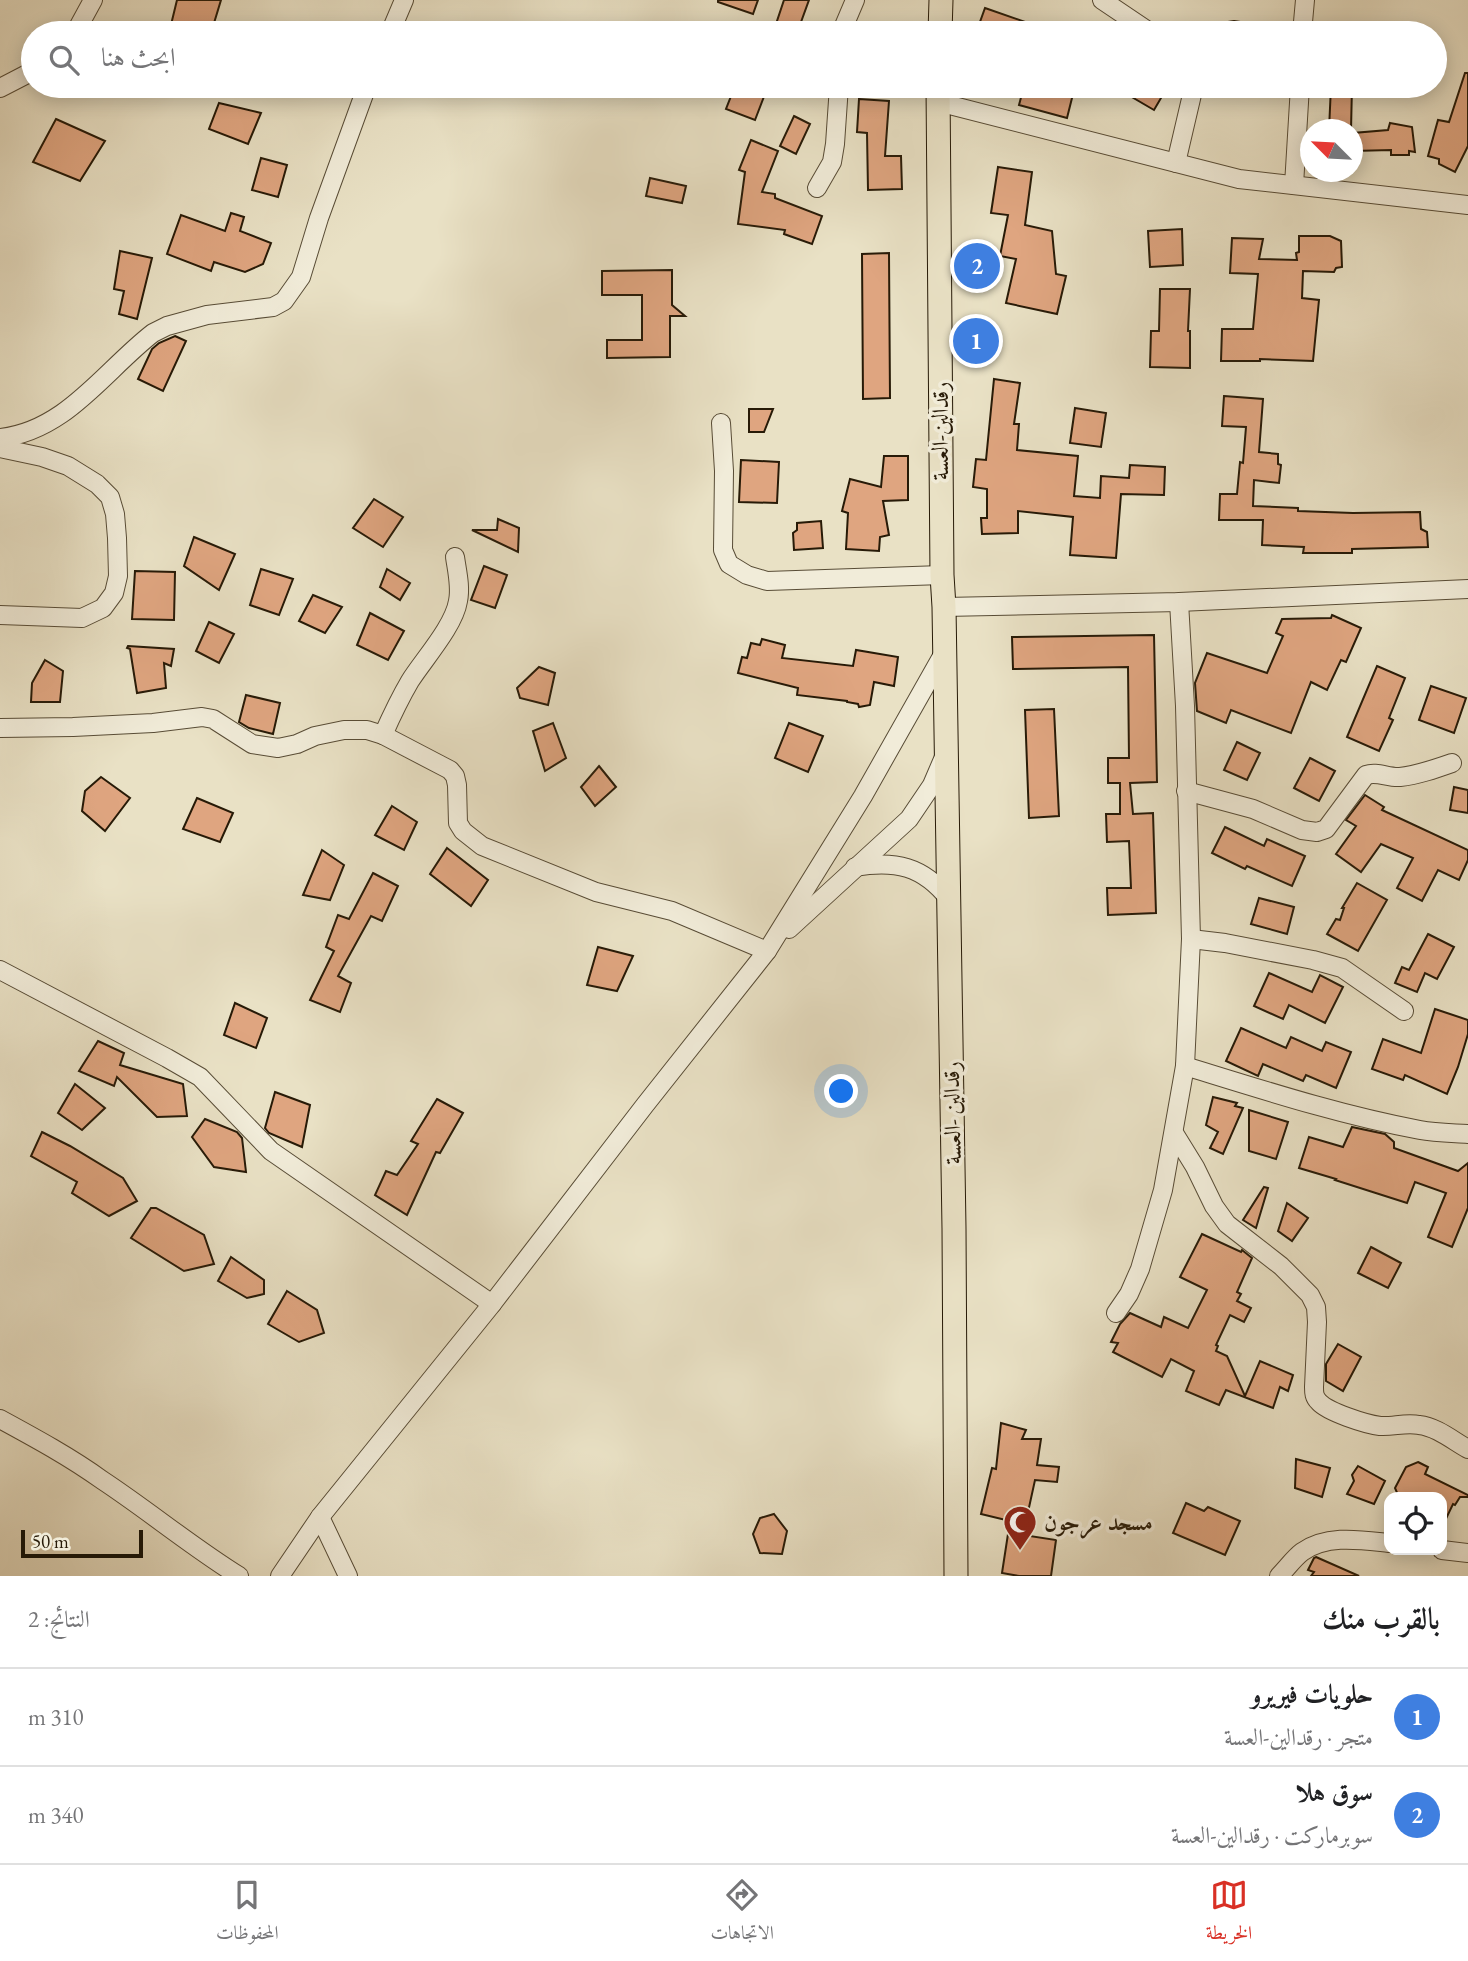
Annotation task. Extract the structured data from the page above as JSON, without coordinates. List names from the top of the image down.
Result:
{
  "streets": {
    "main road": ["رقدالين-العسة", "رقدالين -العسة"]
  },
  "crossings": [
    ["رقدالين-العسة", "رقدالين -العسة"]
  ],
  "places": {
    "mosque": ["مسجد عرجون"]
  },
  "scale_bar": "50 m",
  "north": "top left",
  "page": {
    "search": "ابحث هنا",
    "pins": ["2", "1"],
    "scale": "50 m",
    "heading": ["بالقرب منك", "النتائج: 2"],
    "list": [
      {
        "mark": "1",
        "name": "حلويات فيريرو",
        "note": "متجر · رقدالين-العسة",
        "value": "310 m"
      },
      {
        "mark": "2",
        "name": "سوق هلا",
        "note": "سوبرماركت · رقدالين-العسة",
        "value": "340 m"
      }
    ],
    "nav": ["الخريطة", "الاتجاهات", "المحفوظات"]
  }
}
